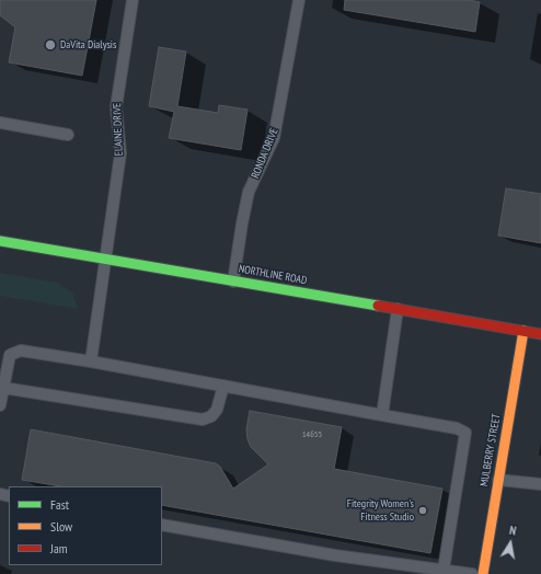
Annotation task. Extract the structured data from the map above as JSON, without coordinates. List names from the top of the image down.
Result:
{
  "streets": {
    "main road": ["NORTHLINE ROAD", "MULBERRY STREET"],
    "lane": ["ELAINE DRIVE", "RONDA DRIVE"]
  },
  "crossings": [
    ["ELAINE DRIVE", "NORTHLINE ROAD"],
    ["RONDA DRIVE", "NORTHLINE ROAD"],
    ["NORTHLINE ROAD", "MULBERRY STREET"]
  ],
  "places": ["DaVita Dialysis", "Fitegrity Women's Fitness Studio"],
  "house_numbers": ["14655"],
  "legend": ["Fast", "Slow", "Jam"],
  "north": "top"
}
